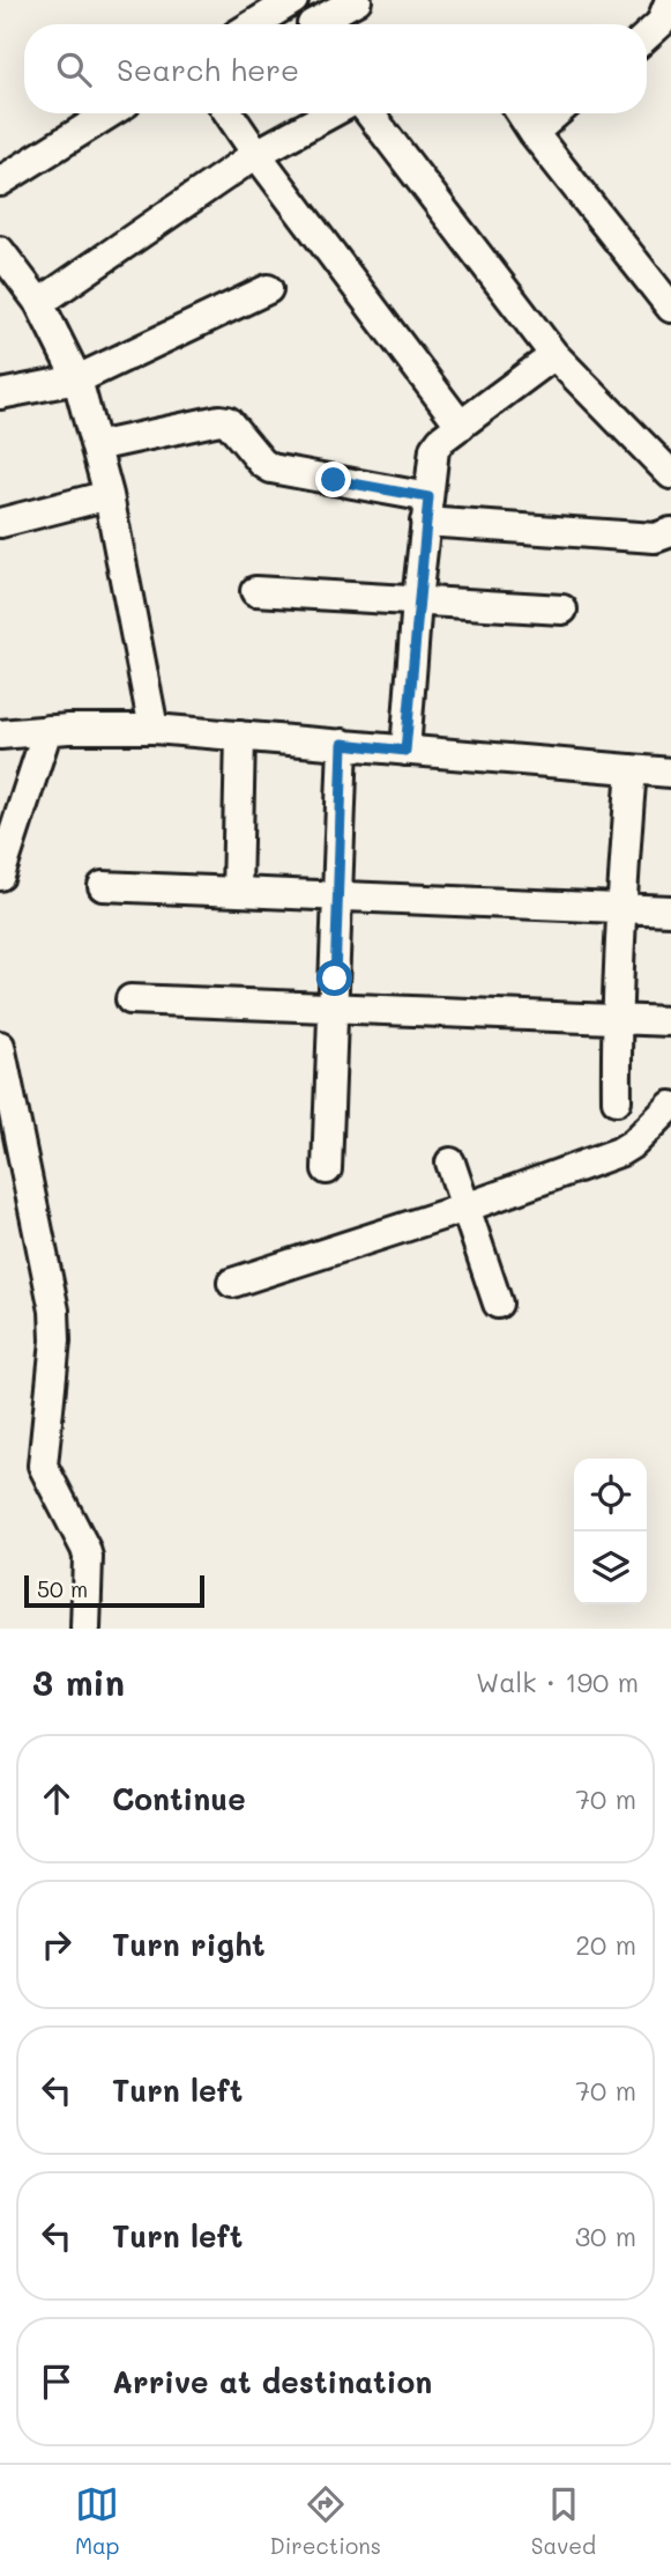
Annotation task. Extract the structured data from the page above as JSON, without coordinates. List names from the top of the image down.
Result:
{
  "scale_bar": "50 m",
  "page": {
    "search": "Search here",
    "scale": "50 m",
    "heading": ["3 min", "Walk · 190 m"],
    "list": [
      ["Continue", "70 m"],
      ["Turn right", "20 m"],
      ["Turn left", "70 m"],
      ["Turn left", "30 m"],
      "Arrive at destination"
    ],
    "nav": ["Map", "Directions", "Saved"]
  }
}
